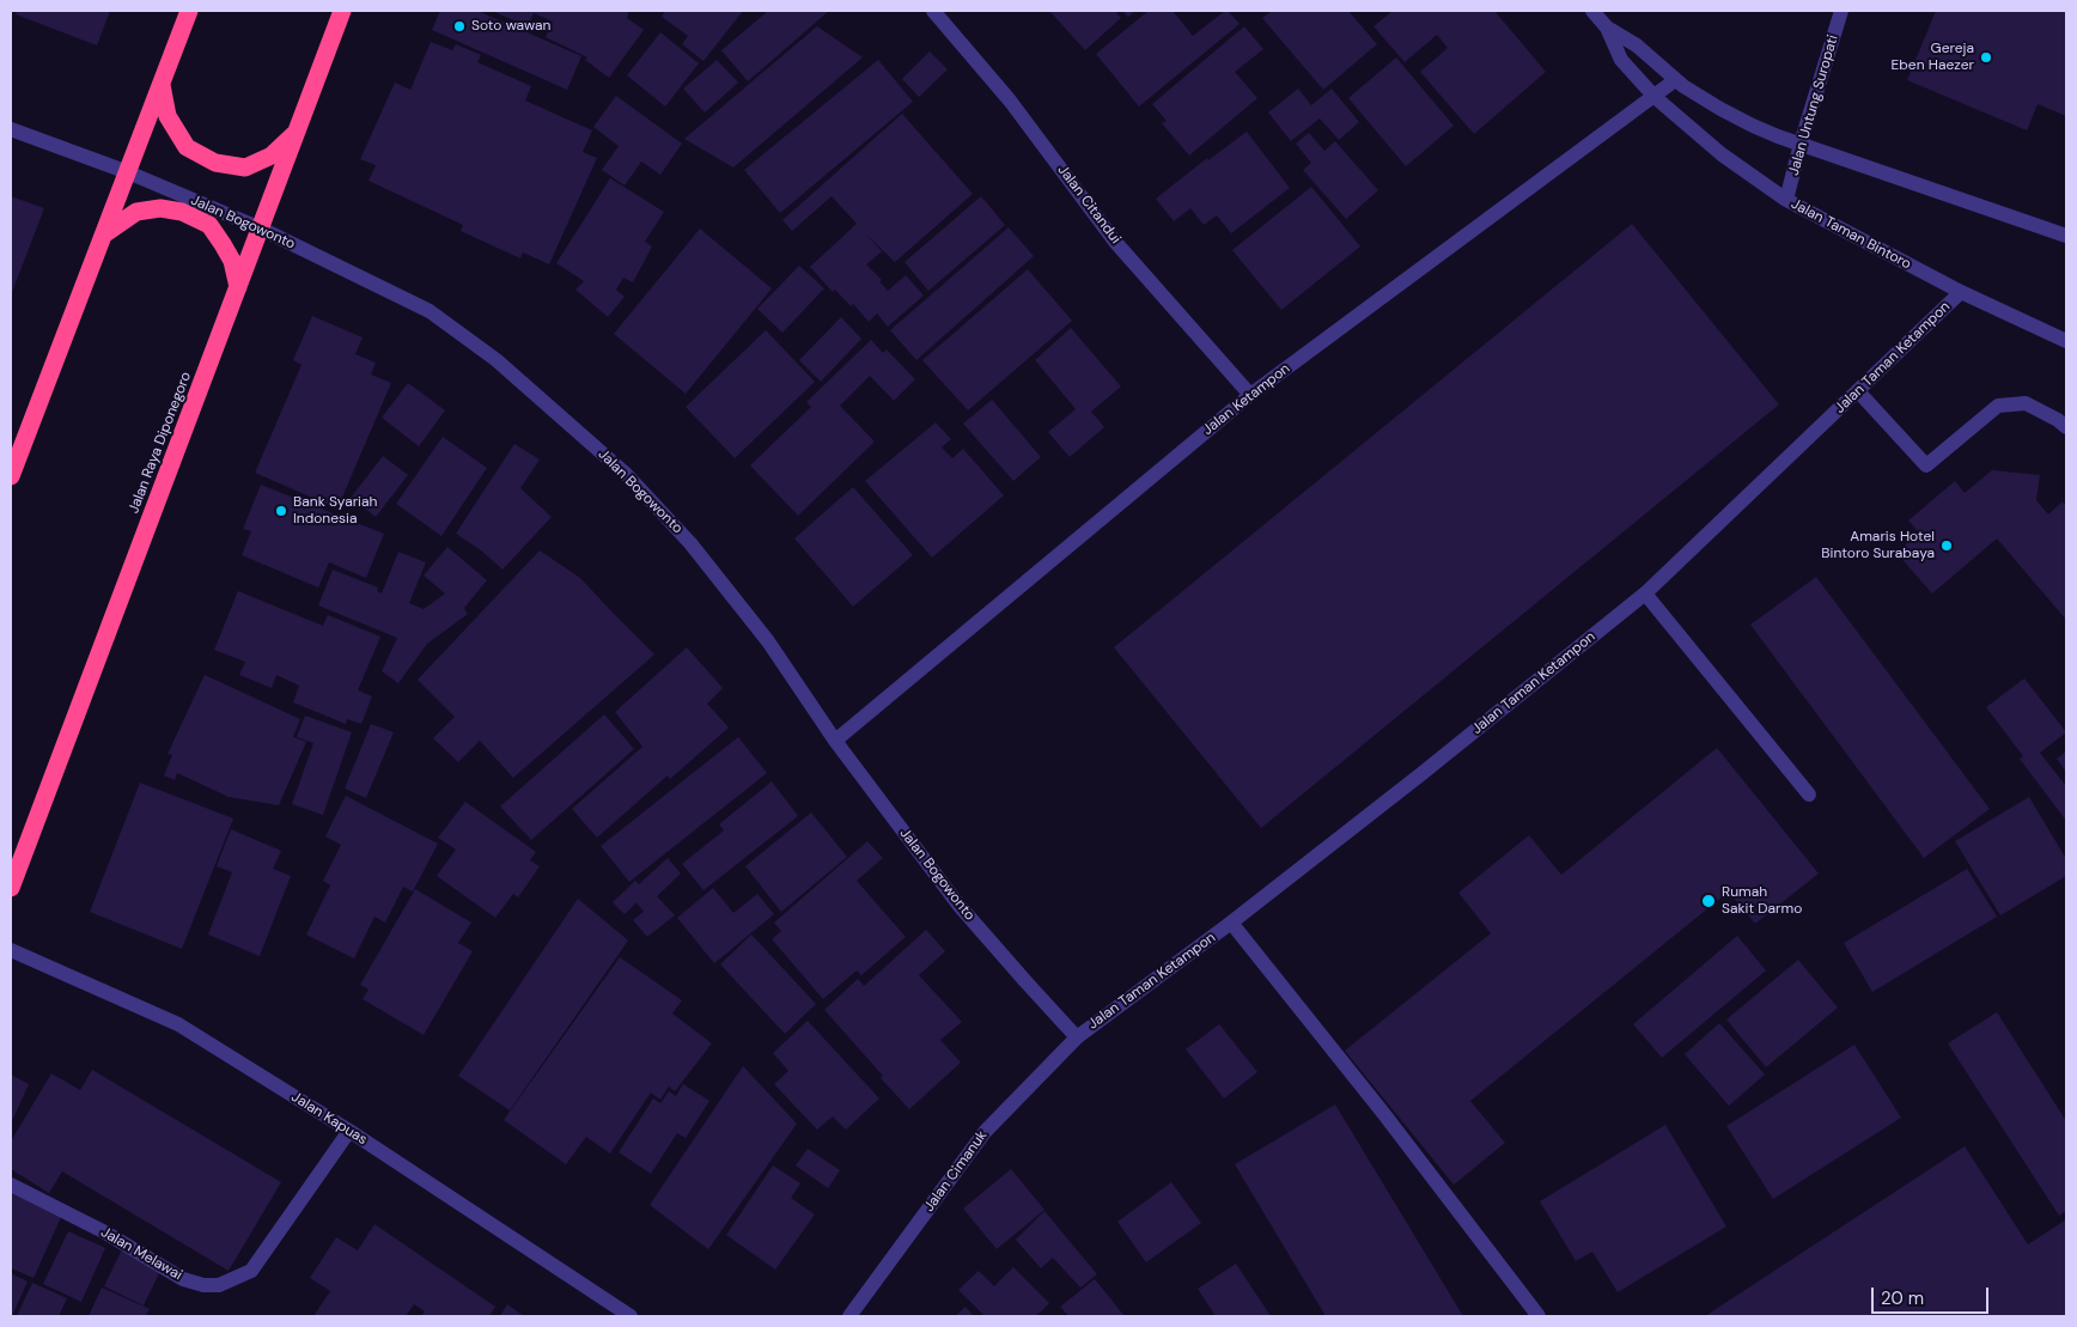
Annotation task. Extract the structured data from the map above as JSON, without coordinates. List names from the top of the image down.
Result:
{
  "streets": {
    "highway": ["Jalan Raya Diponegoro"],
    "street": [
      "Jalan Untung Suropati",
      "Jalan Citandui",
      "Jalan Bogowonto",
      "Jalan Taman Bintoro",
      "Jalan Taman Ketampon",
      "Jalan Ketampon",
      "Jalan Kapuas",
      "Jalan Cimanuk",
      "Jalan Melawai"
    ]
  },
  "crossings": [
    ["Jalan Untung Suropati", "Jalan Taman Bintoro"],
    ["Jalan Citandui", "Jalan Ketampon"],
    ["Jalan Bogowonto", "Jalan Taman Ketampon"],
    ["Jalan Bogowonto", "Jalan Ketampon"],
    ["Jalan Bogowonto", "Jalan Raya Diponegoro"],
    ["Jalan Bogowonto", "Jalan Cimanuk"],
    ["Jalan Taman Bintoro", "Jalan Taman Ketampon"],
    ["Jalan Taman Bintoro", "Jalan Ketampon"],
    ["Jalan Taman Ketampon", "Jalan Cimanuk"],
    ["Jalan Kapuas", "Jalan Melawai"]
  ],
  "places": [
    "Soto wawan",
    "Gereja Eben Haezer",
    "Bank Syariah Indonesia",
    "Amaris Hotel Bintoro Surabaya",
    "Rumah Sakit Darmo"
  ],
  "scale_bar": "20 m"
}
